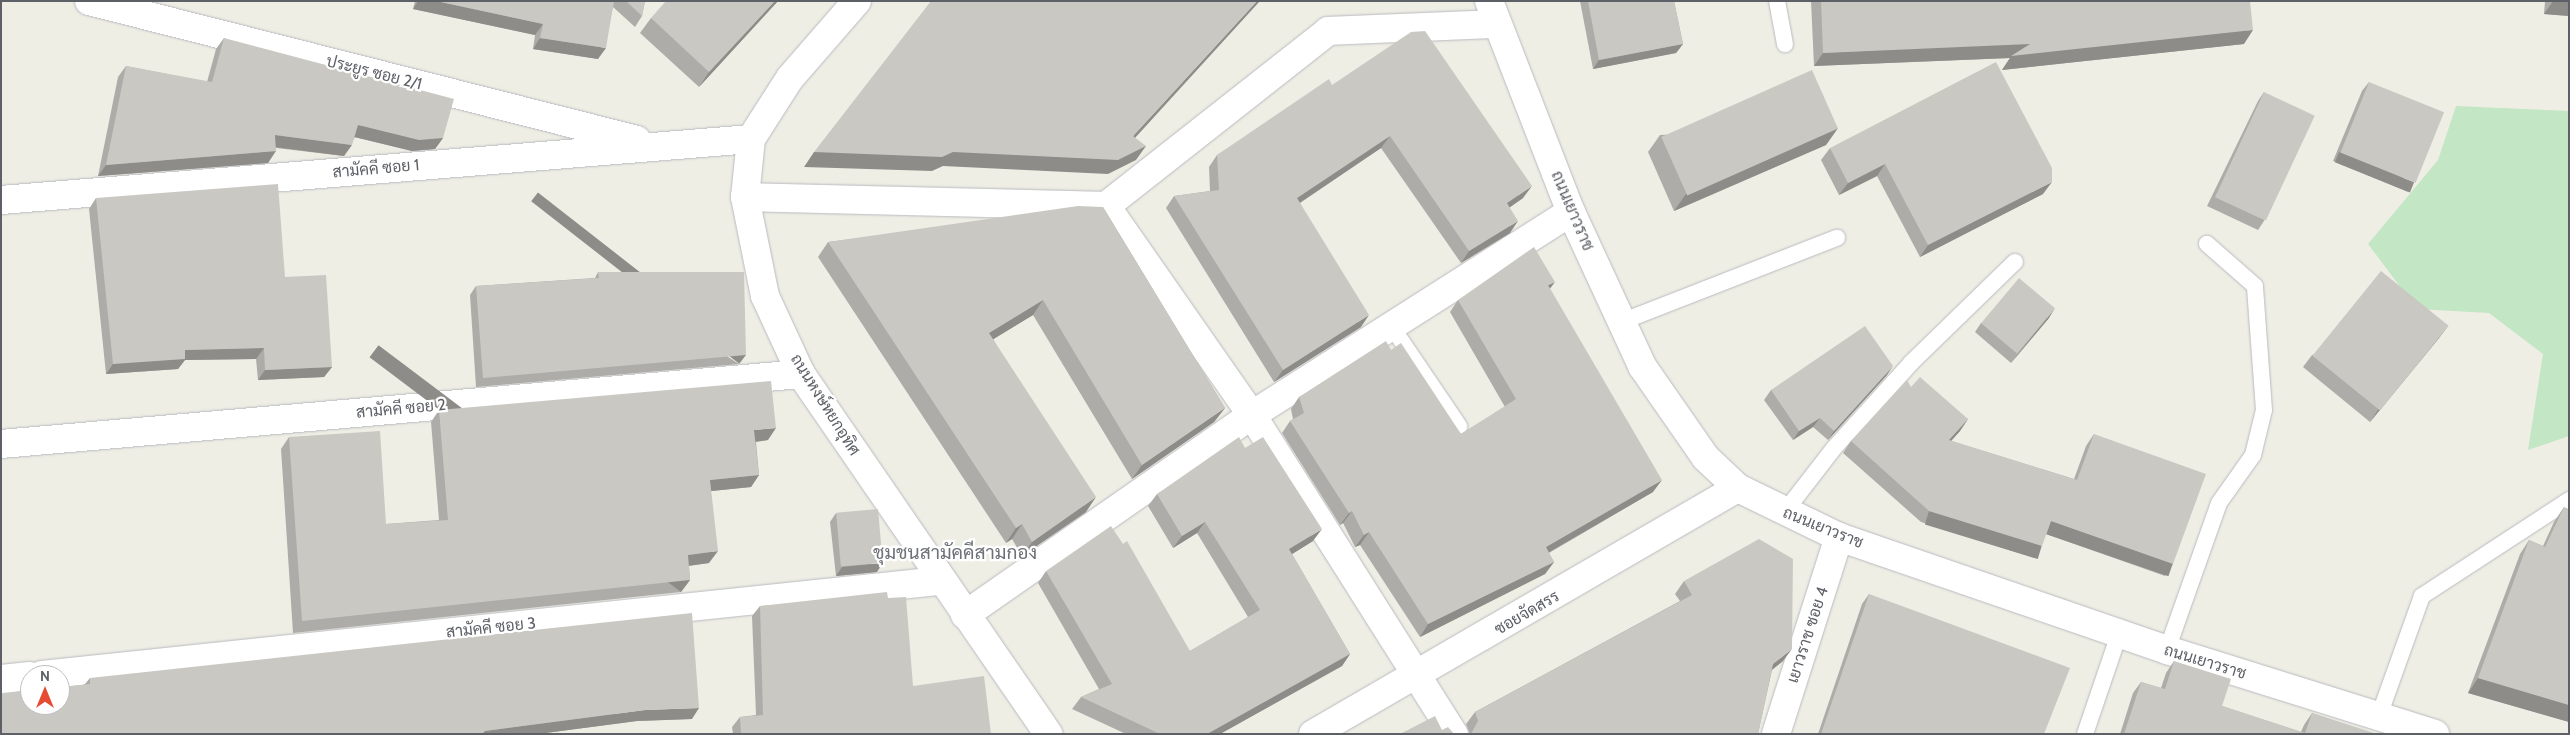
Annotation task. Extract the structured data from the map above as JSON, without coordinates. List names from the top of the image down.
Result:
{
  "streets": {
    "street": [
      "ประยูร ซอย 2/1",
      "สามัคคี ซอย 1",
      "ถนนเยาวราช",
      "ถนนหงษ์หยกอุทิศ",
      "สามัคคี ซอย 2",
      "ซอยจัดสรร",
      "สามัคคี ซอย 3",
      "เยาวราช ซอย 4"
    ]
  },
  "crossings": [
    ["ประยูร ซอย 2/1", "สามัคคี ซอย 1"],
    ["สามัคคี ซอย 1", "ถนนหงษ์หยกอุทิศ"],
    ["ถนนเยาวราช", "ซอยจัดสรร"],
    ["ถนนเยาวราช", "เยาวราช ซอย 4"],
    ["ถนนหงษ์หยกอุทิศ", "สามัคคี ซอย 2"],
    ["ถนนหงษ์หยกอุทิศ", "สามัคคี ซอย 3"]
  ],
  "districts": ["ชุมชนสามัคคีสามกอง"],
  "north": "top"
}
